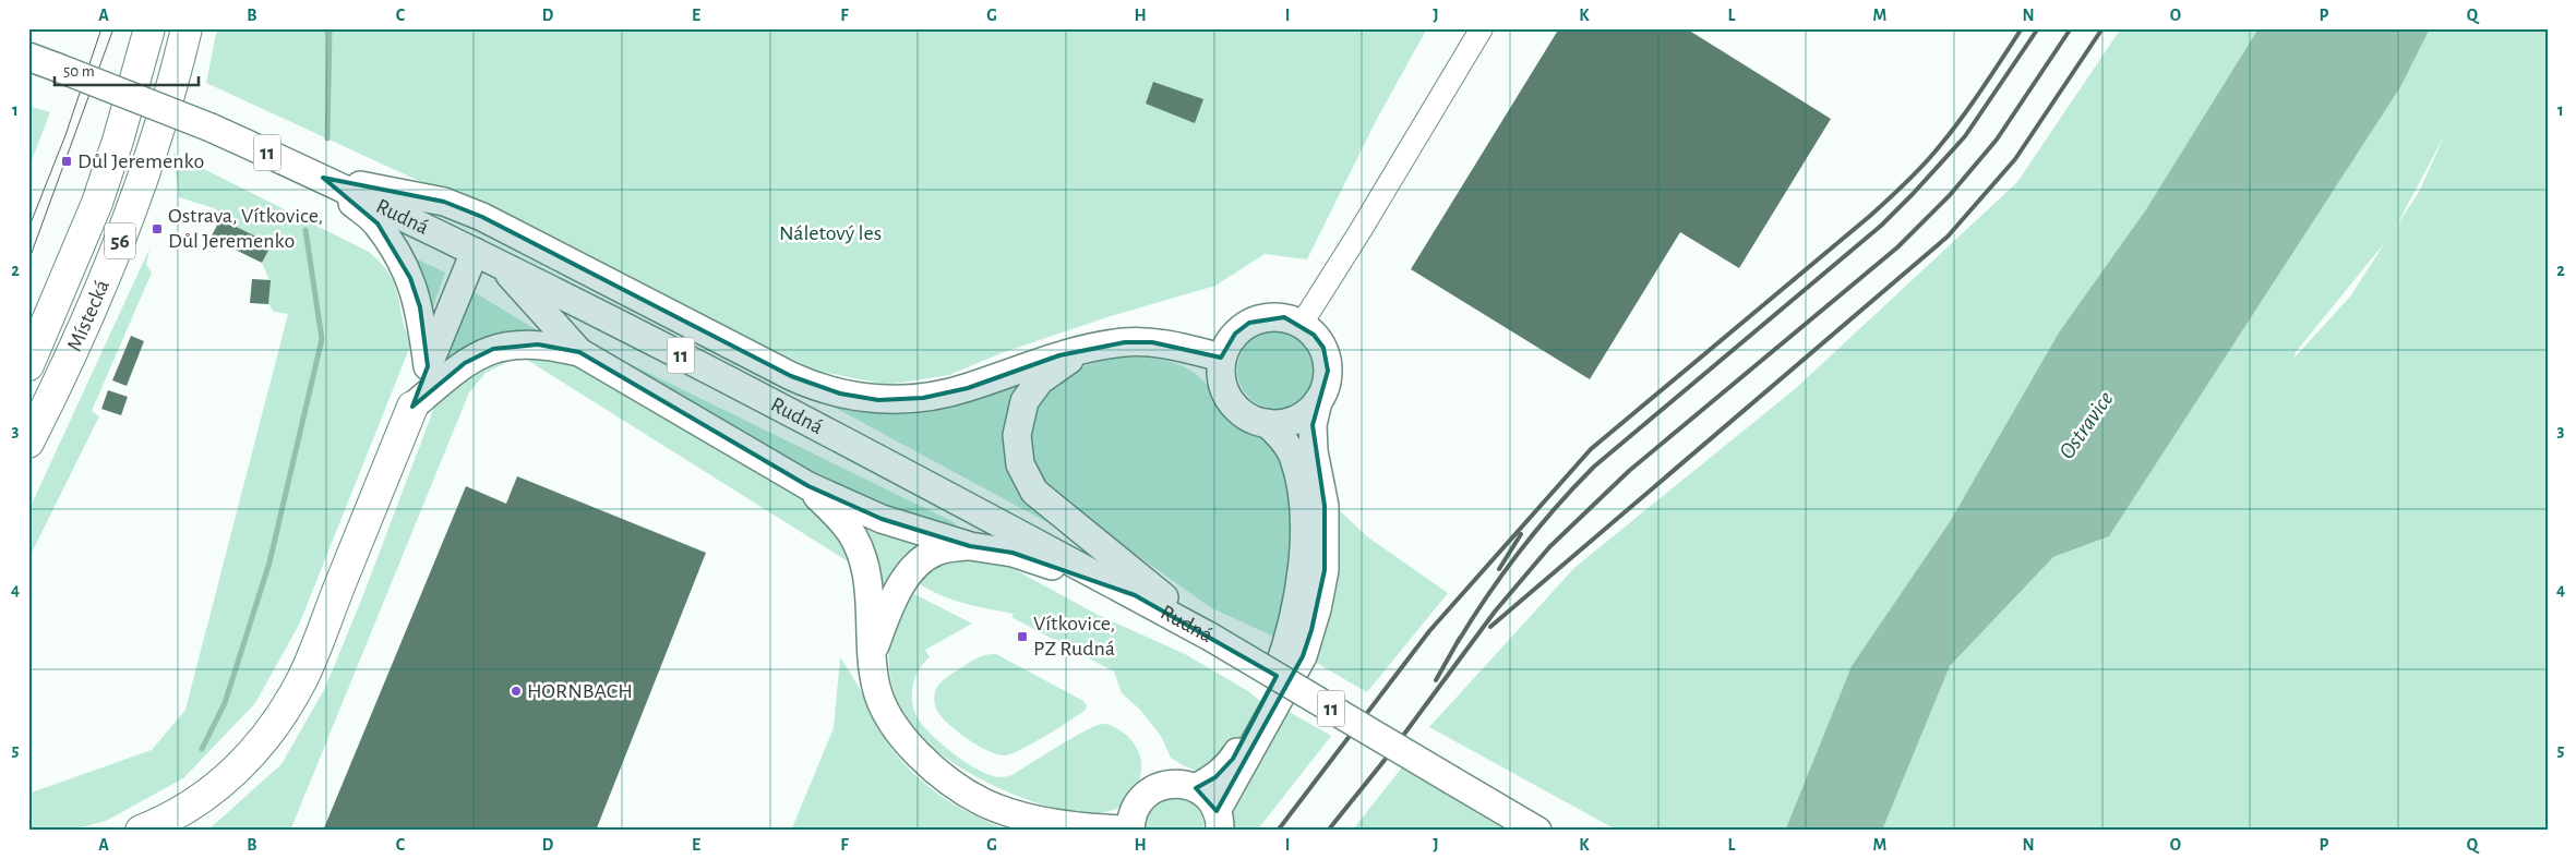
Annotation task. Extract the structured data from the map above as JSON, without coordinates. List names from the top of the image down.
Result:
{
  "streets": {
    "highway": ["56", "Místecká"],
    "main road": ["11", "Rudná"]
  },
  "water": ["Ostravice"],
  "parks": ["Náletový les"],
  "places": {
    "transit": ["Důl Jeremenko", "Ostrava, Vítkovice, Důl Jeremenko", "Vítkovice, PZ Rudná"],
    "other": ["HORNBACH"]
  },
  "scale_bar": "50 m",
  "grid": {
    "columns": [
      "A",
      "B",
      "C",
      "D",
      "E",
      "F",
      "G",
      "H",
      "I",
      "J",
      "K",
      "L",
      "M",
      "N",
      "O",
      "P",
      "Q"
    ],
    "rows": [
      "1",
      "2",
      "3",
      "4",
      "5"
    ]
  }
}
